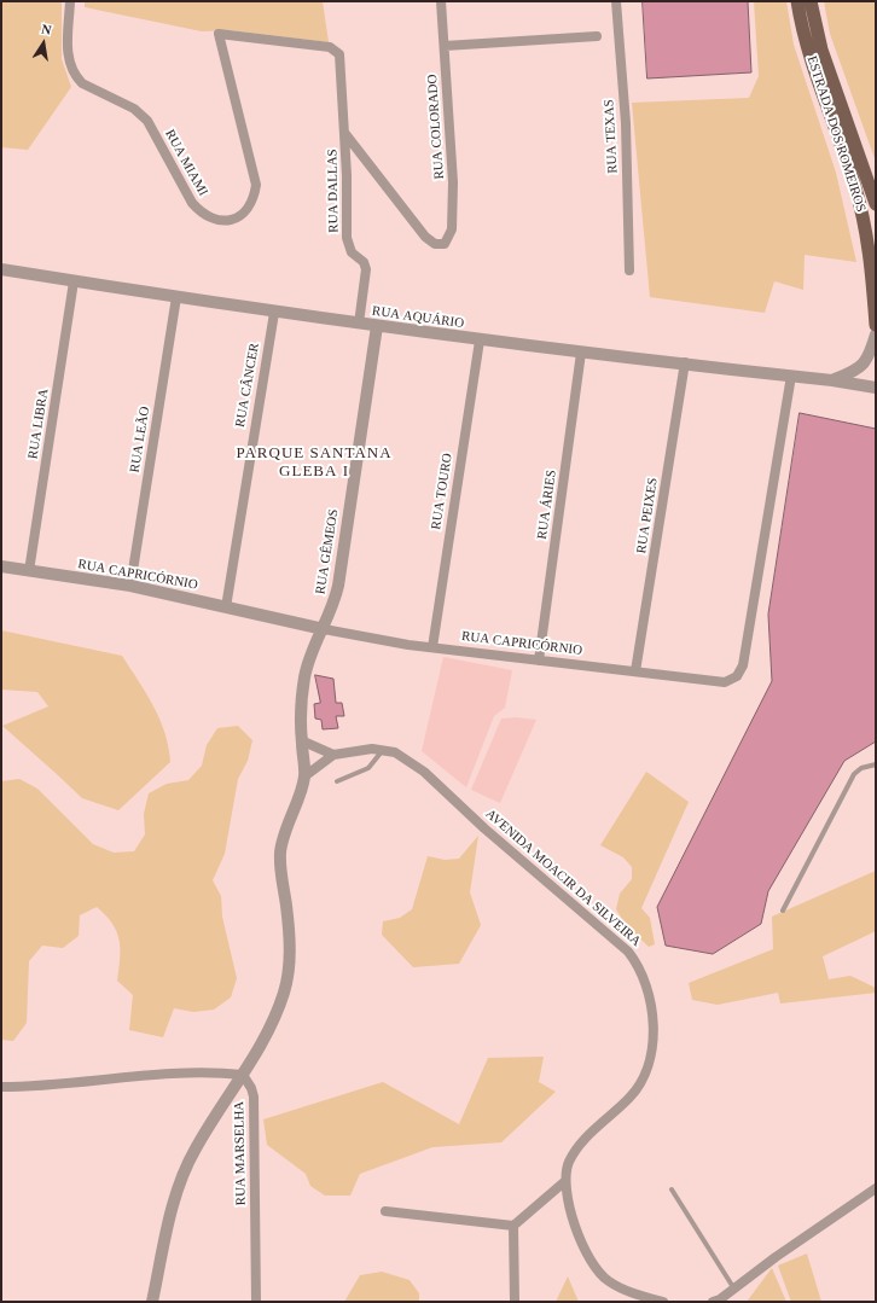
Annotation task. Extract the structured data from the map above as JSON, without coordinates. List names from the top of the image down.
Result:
{
  "streets": {
    "main road": ["ESTRADA DOS ROMEIROS"],
    "street": [
      "RUA COLORADO",
      "RUA TEXAS",
      "RUA MIAMI",
      "RUA DALLAS",
      "RUA AQUÁRIO",
      "RUA CÂNCER",
      "RUA LIBRA",
      "RUA LEÃO",
      "RUA TOURO",
      "RUA ÁRIES",
      "RUA PEIXES",
      "RUA GÊMEOS",
      "RUA CAPRICÓRNIO",
      "AVENIDA MOACIR DA SILVEIRA",
      "RUA MARSELHA"
    ]
  },
  "crossings": [
    ["RUA COLORADO", "RUA DALLAS"],
    ["RUA MIAMI", "RUA DALLAS"],
    ["RUA DALLAS", "RUA AQUÁRIO"],
    ["RUA AQUÁRIO", "RUA CÂNCER"],
    ["RUA AQUÁRIO", "RUA LIBRA"],
    ["RUA AQUÁRIO", "RUA LEÃO"],
    ["RUA AQUÁRIO", "RUA TOURO"],
    ["RUA AQUÁRIO", "RUA ÁRIES"],
    ["RUA AQUÁRIO", "RUA PEIXES"],
    ["RUA AQUÁRIO", "RUA GÊMEOS"],
    ["RUA AQUÁRIO", "RUA CAPRICÓRNIO"],
    ["RUA CÂNCER", "RUA CAPRICÓRNIO"],
    ["RUA LIBRA", "RUA CAPRICÓRNIO"],
    ["RUA LEÃO", "RUA CAPRICÓRNIO"],
    ["RUA TOURO", "RUA CAPRICÓRNIO"],
    ["RUA ÁRIES", "RUA CAPRICÓRNIO"],
    ["RUA PEIXES", "RUA CAPRICÓRNIO"],
    ["RUA GÊMEOS", "RUA CAPRICÓRNIO"],
    ["RUA GÊMEOS", "AVENIDA MOACIR DA SILVEIRA"]
  ],
  "districts": ["PARQUE SANTANA GLEBA I"],
  "north": "top"
}
